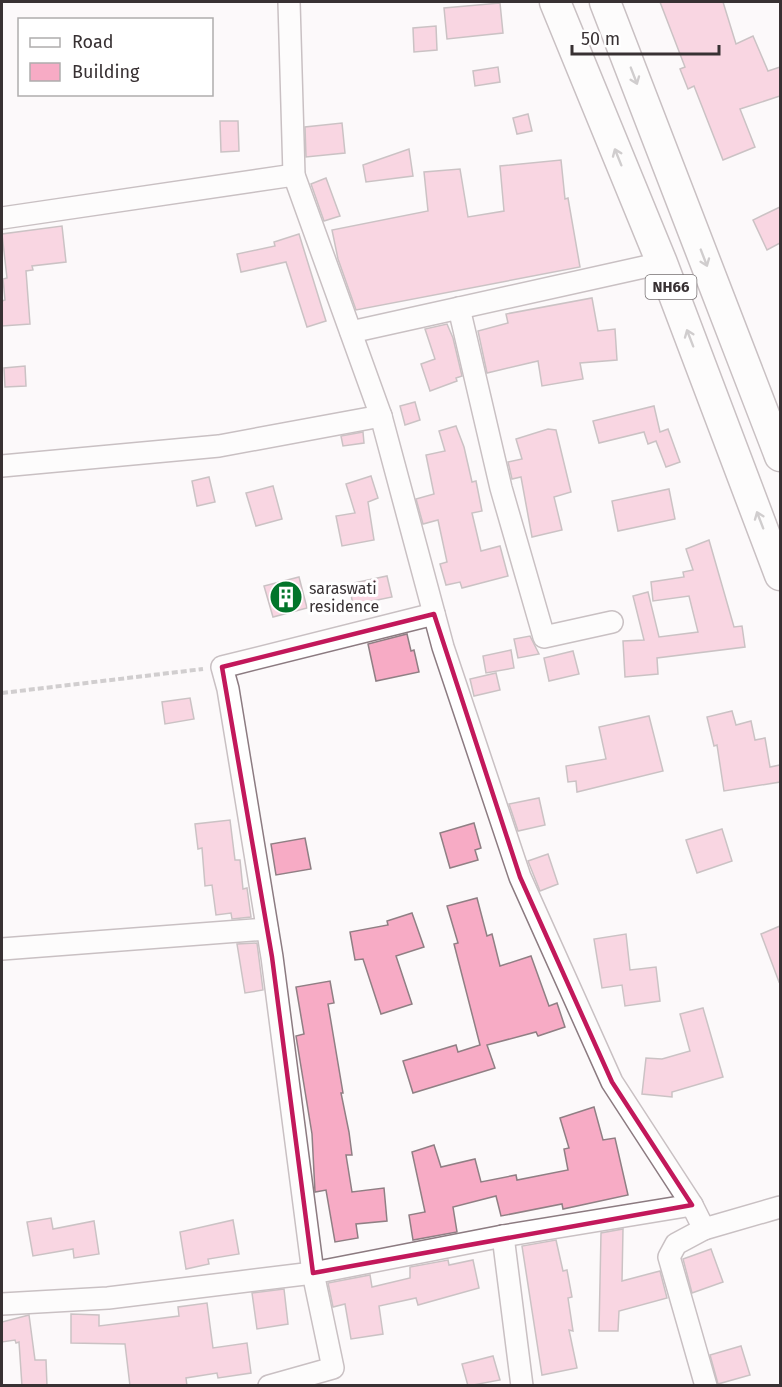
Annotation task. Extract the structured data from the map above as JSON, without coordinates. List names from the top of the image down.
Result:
{
  "streets": {
    "highway": ["NH66"]
  },
  "places": {
    "building": ["saraswati residence"]
  },
  "legend": ["Road", "Building"],
  "scale_bar": "50 m"
}
